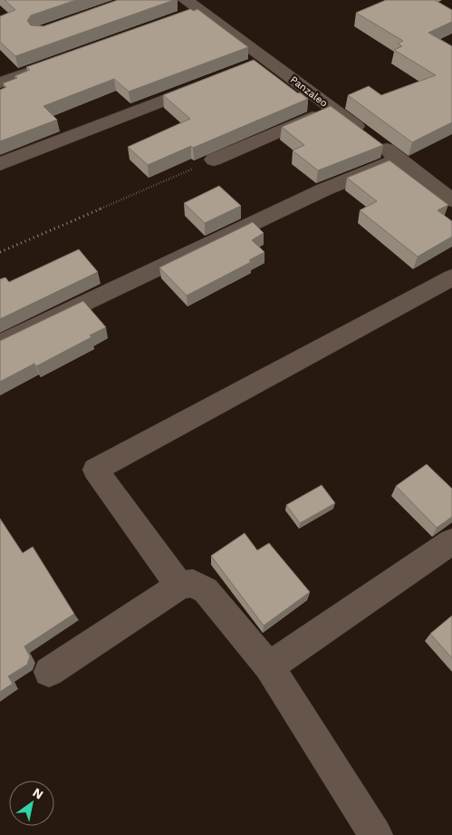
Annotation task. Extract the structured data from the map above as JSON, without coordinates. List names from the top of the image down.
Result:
{
  "streets": {
    "street": ["Panzaleo"]
  },
  "north": "top right"
}
